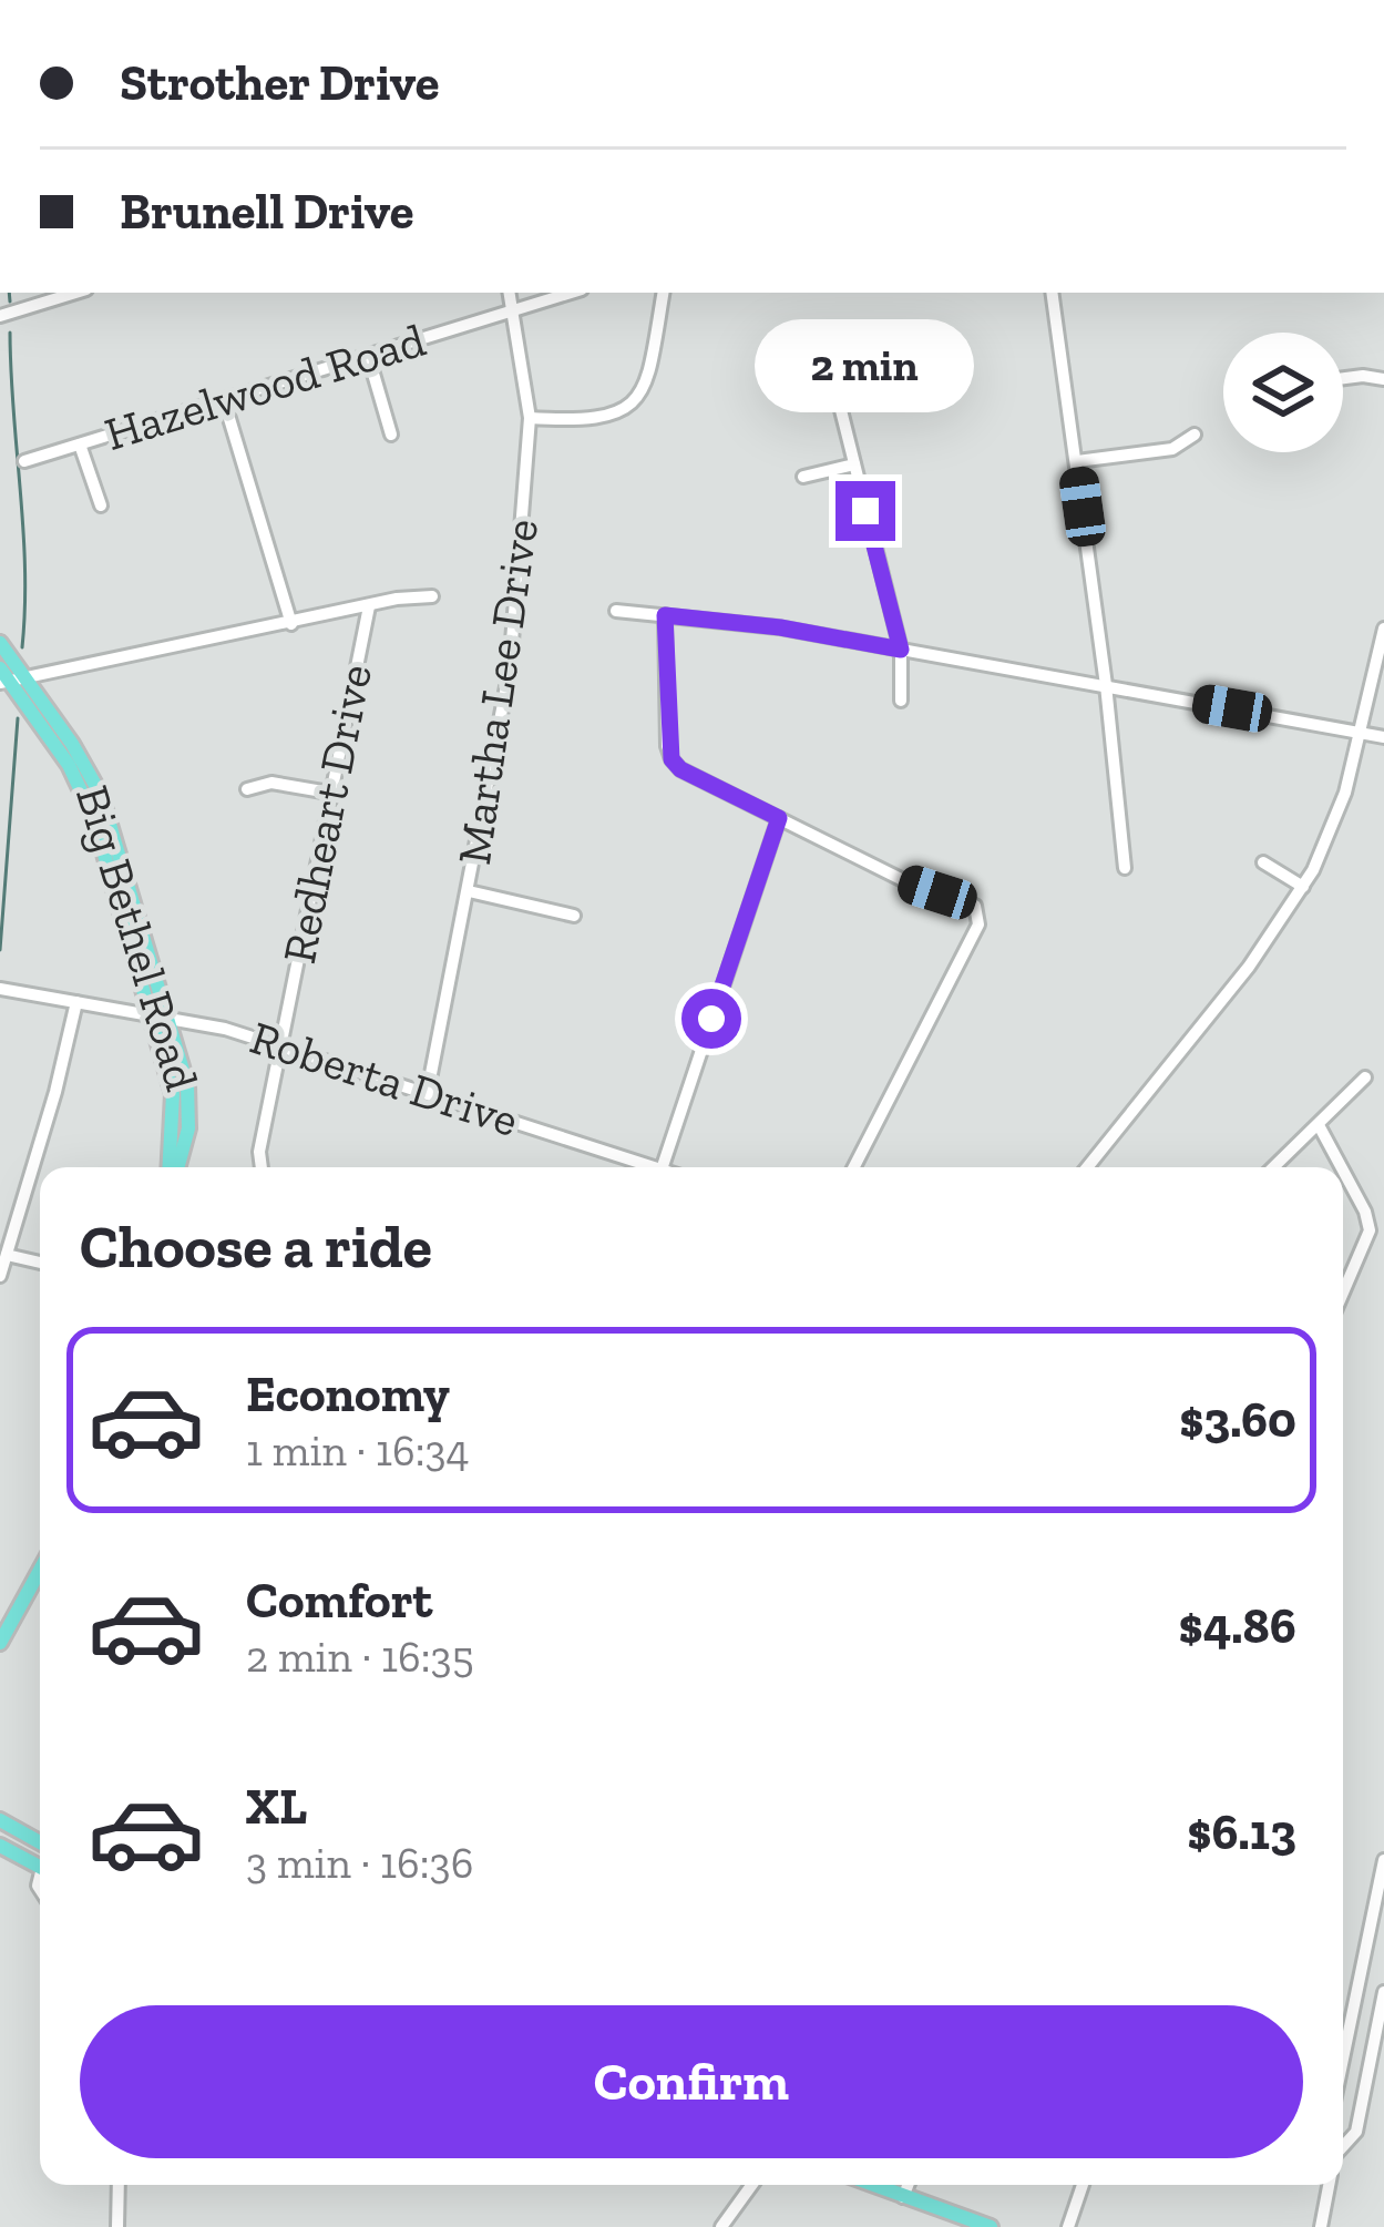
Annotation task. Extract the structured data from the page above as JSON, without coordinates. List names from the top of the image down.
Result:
{
  "streets": {
    "main road": ["Big Bethel Road"],
    "street": [
      "Hazelwood Road",
      "Martha Lee Drive",
      "Redheart Drive",
      "Roberta Drive"
    ]
  },
  "crossings": [
    ["Hazelwood Road", "Martha Lee Drive"],
    ["Hazelwood Road", "Redheart Drive"],
    ["Martha Lee Drive", "Roberta Drive"],
    ["Redheart Drive", "Roberta Drive"],
    ["Big Bethel Road", "Roberta Drive"]
  ],
  "page": {
    "banner": ["Strother Drive", "Brunell Drive"],
    "bubble": "2 min",
    "heading": "Choose a ride",
    "list": [
      {
        "name": "Economy",
        "note": "1 min · 16:34",
        "value": "$3.60"
      },
      {
        "name": "Comfort",
        "note": "2 min · 16:35",
        "value": "$4.86"
      },
      {
        "name": "XL",
        "note": "3 min · 16:36",
        "value": "$6.13"
      }
    ],
    "buttons": "Confirm"
  }
}
